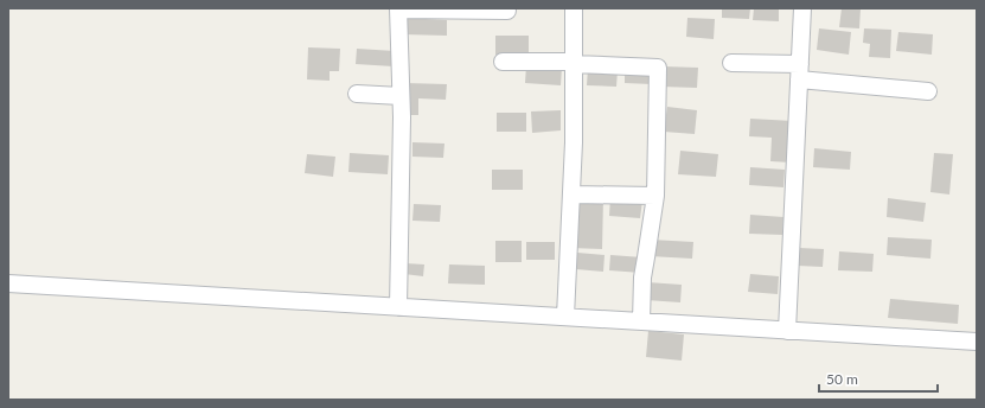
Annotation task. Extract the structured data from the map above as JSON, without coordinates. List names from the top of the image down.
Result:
{
  "scale_bar": "50 m"
}
